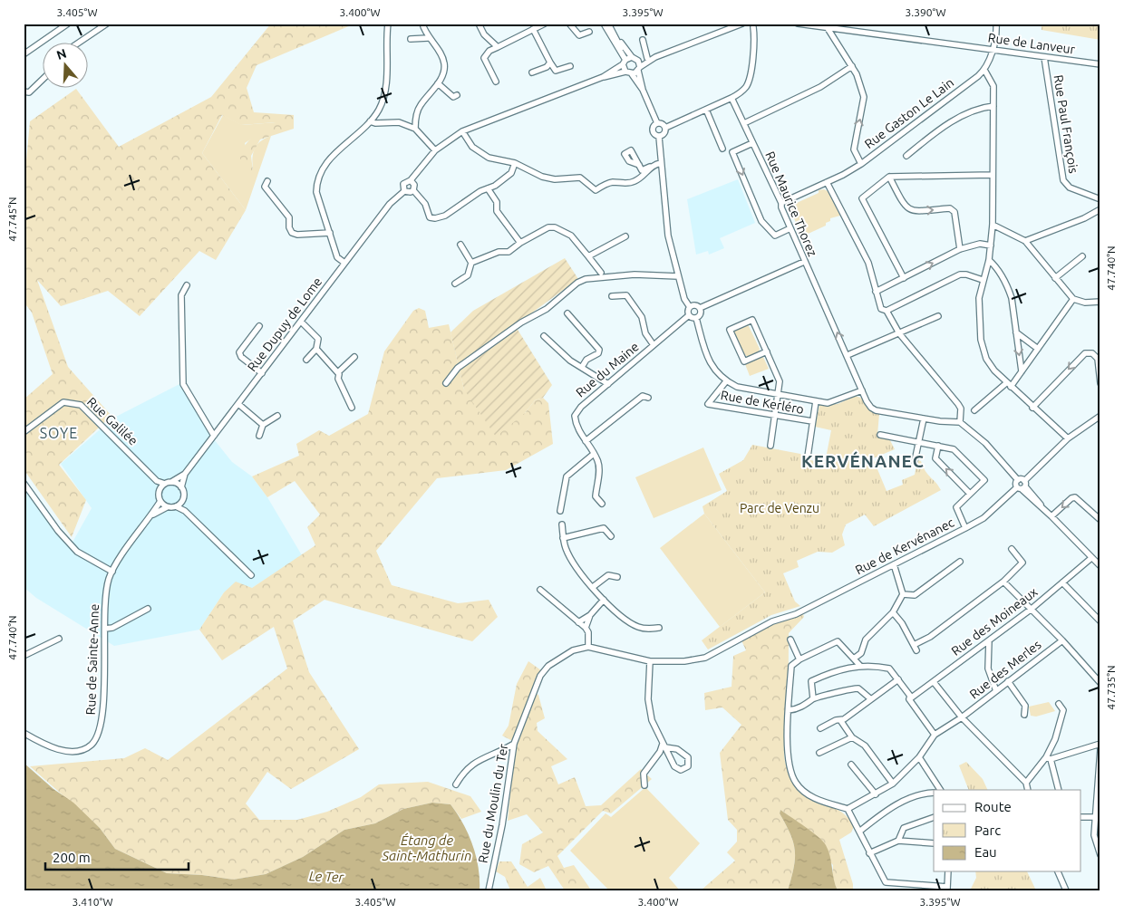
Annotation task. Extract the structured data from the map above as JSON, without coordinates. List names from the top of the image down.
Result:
{
  "streets": {
    "street": [
      "Rue de Lanveur",
      "Rue Gaston Le Lain",
      "Rue Paul François",
      "Rue Maurice Thorez",
      "Rue Dupuy de Lome",
      "Rue du Maine",
      "Rue de Kerléro",
      "Rue Galilée",
      "Rue de Kervénanec",
      "Rue des Moineaux",
      "Rue de Sainte-Anne",
      "Rue des Merles",
      "Rue du Moulin du Ter"
    ]
  },
  "crossings": [
    ["Rue de Lanveur", "Rue Paul François"],
    ["Rue Gaston Le Lain", "Rue Maurice Thorez"],
    ["Rue Dupuy de Lome", "Rue Galilée"],
    ["Rue Dupuy de Lome", "Rue de Sainte-Anne"],
    ["Rue Galilée", "Rue de Sainte-Anne"]
  ],
  "districts": ["SOYE", "KERVÉNANEC"],
  "water": ["Étang de Saint-Mathurin", "Le Ter"],
  "parks": ["Parc de Venzu"],
  "legend": ["Route", "Parc", "Eau"],
  "scale_bar": "200 m",
  "north": "top",
  "coordinates": [
    "3.405°W",
    "3.400°W",
    "3.395°W",
    "3.390°W",
    "47.745°N",
    "47.740°N",
    "47.735°N",
    "3.410°W"
  ]
}
